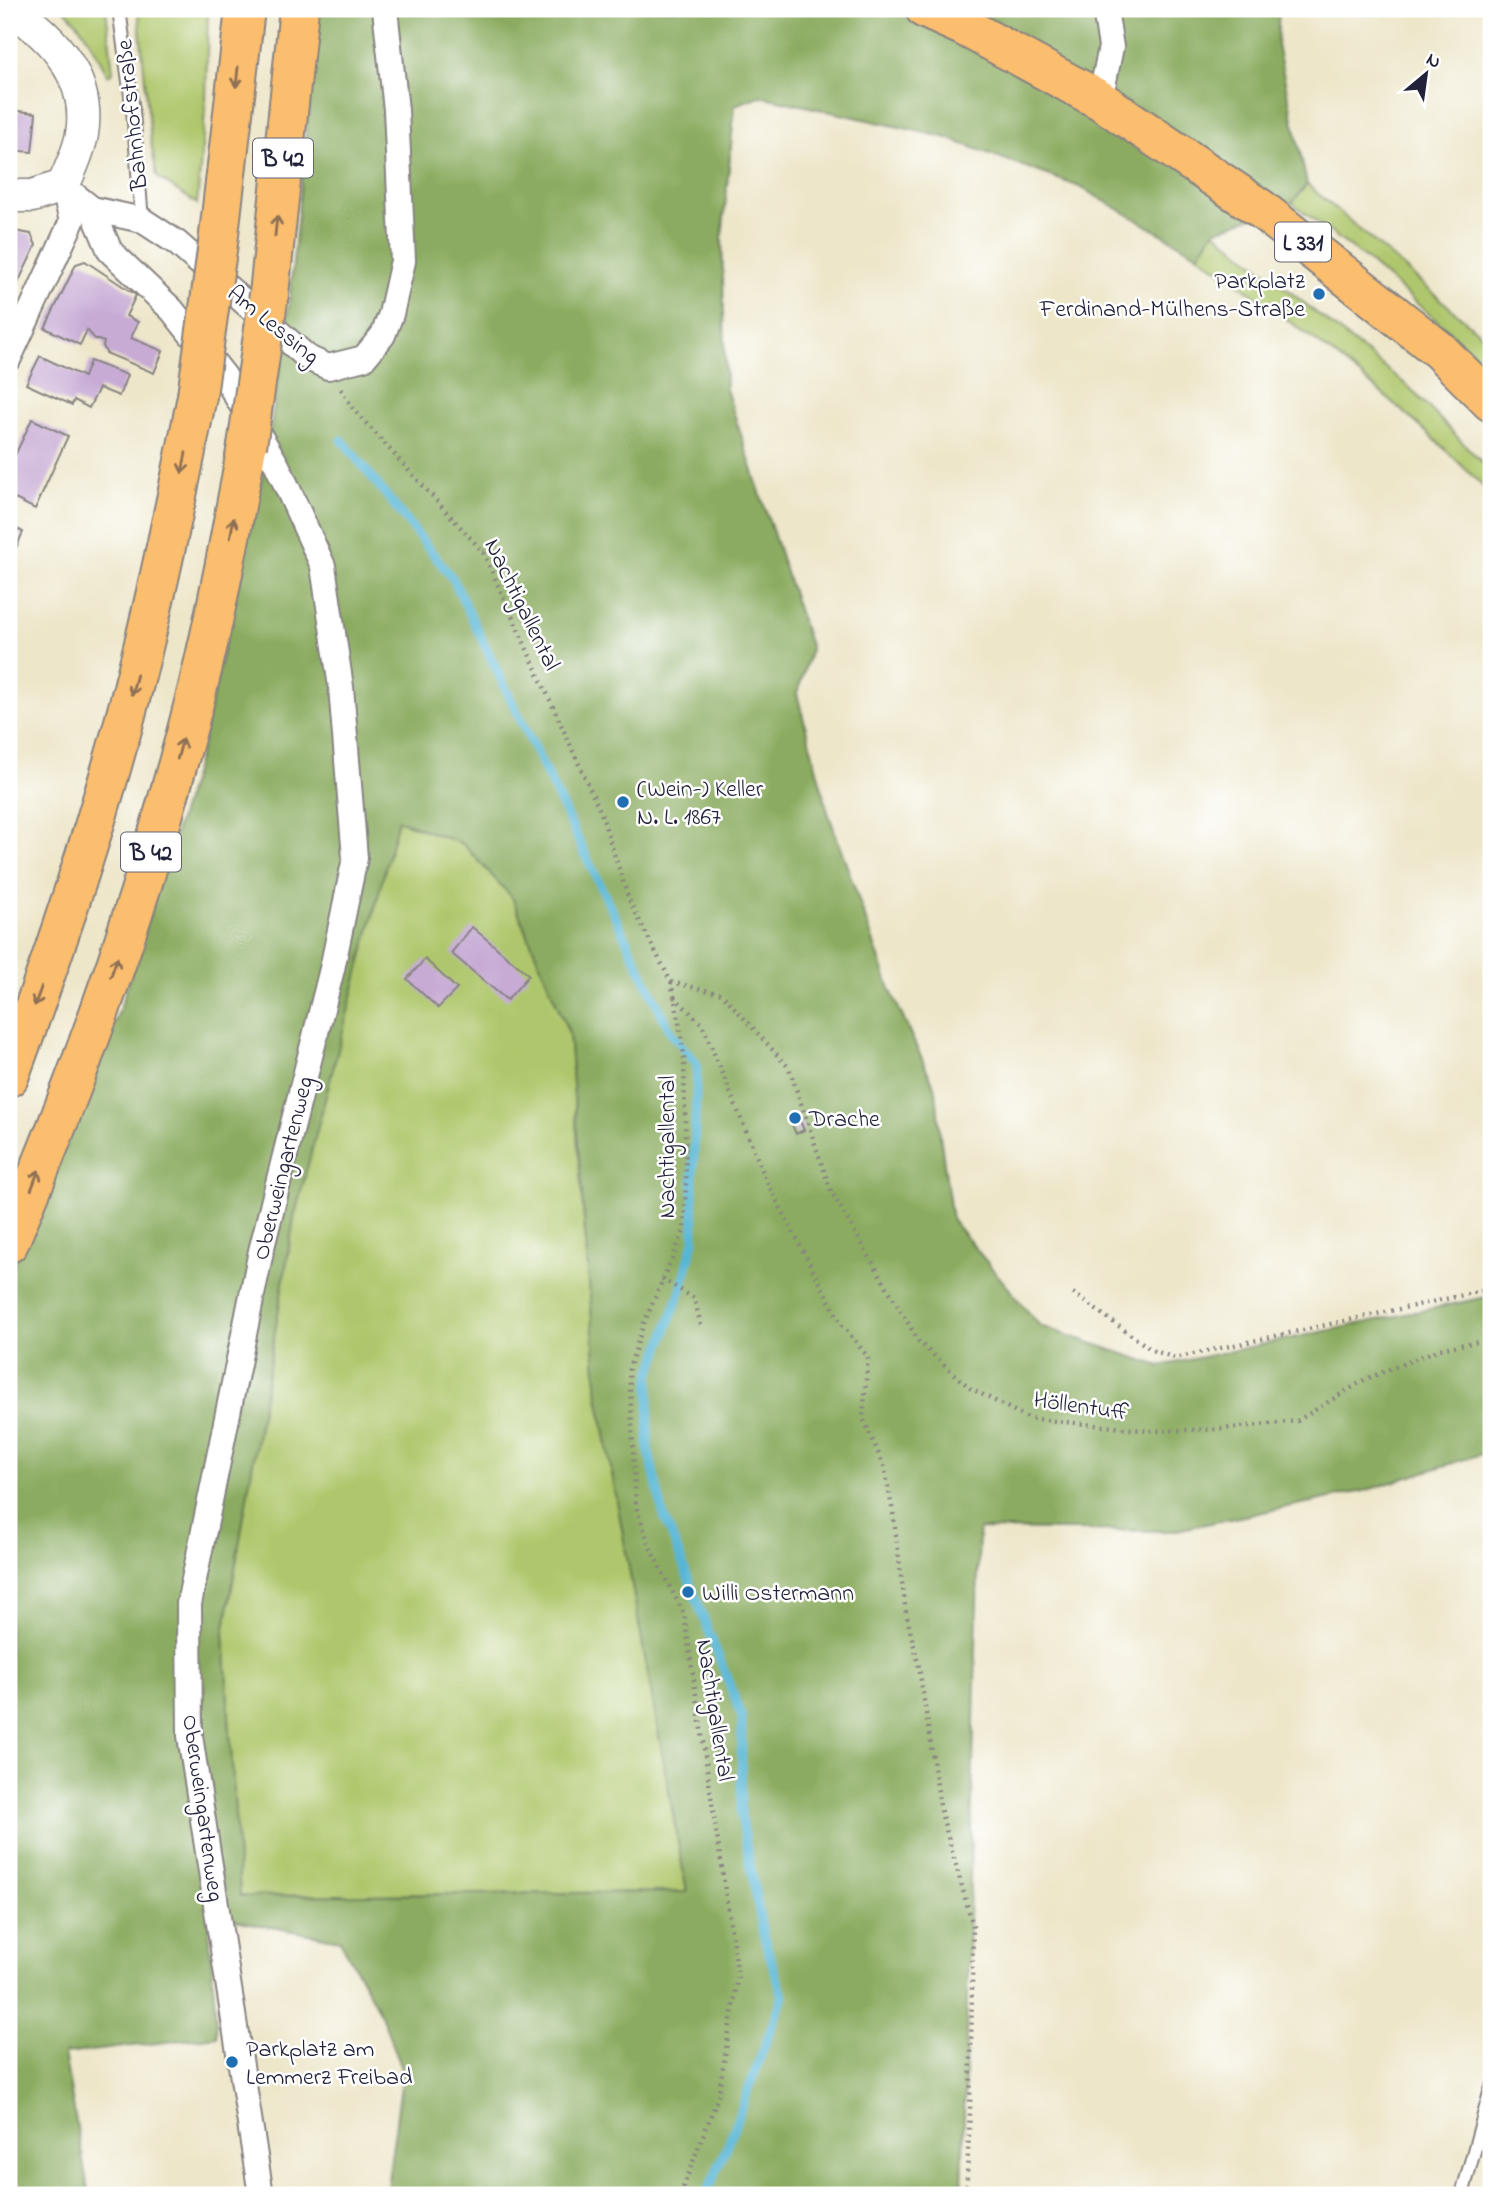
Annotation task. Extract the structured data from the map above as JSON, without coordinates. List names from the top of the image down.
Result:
{
  "streets": {
    "main road": ["B 42", "L 331"],
    "street": ["Am Lessing", "Oberweingartenweg"],
    "lane": ["Bahnhofstraße"],
    "path": ["Nachtigallental", "Höllentuff"]
  },
  "crossings": [
    ["Bahnhofstraße", "Am Lessing"],
    ["Am Lessing", "Nachtigallental"],
    ["Am Lessing", "Oberweingartenweg"],
    ["Nachtigallental", "Höllentuff"]
  ],
  "places": [
    "Parkplatz Ferdinand-Mülhens-Straße",
    "(Wein-) Keller N. L. 1867",
    "Drache",
    "Willi Ostermann",
    "Parkplatz am Lemmerz Freibad"
  ],
  "north": "top right"
}
